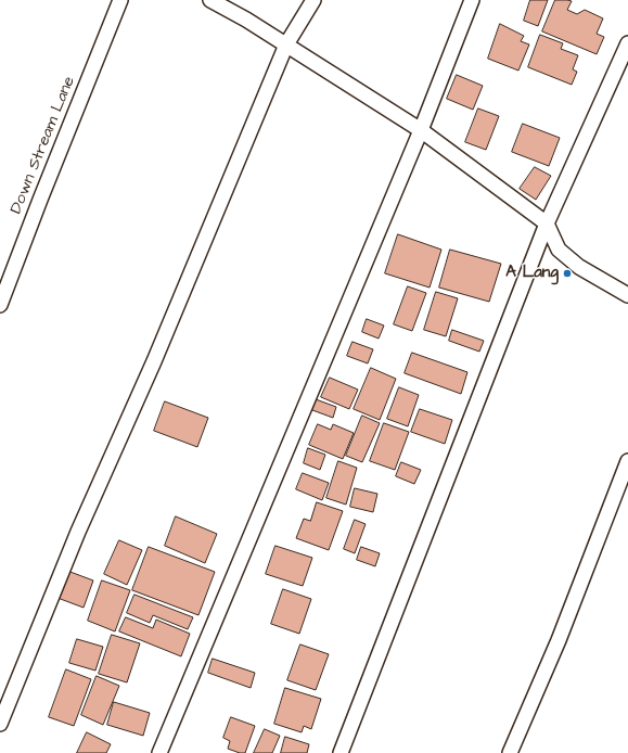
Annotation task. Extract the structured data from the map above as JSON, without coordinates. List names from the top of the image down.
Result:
{
  "streets": {
    "street": ["Down Stream Lane"]
  },
  "places": ["A Lang"]
}
